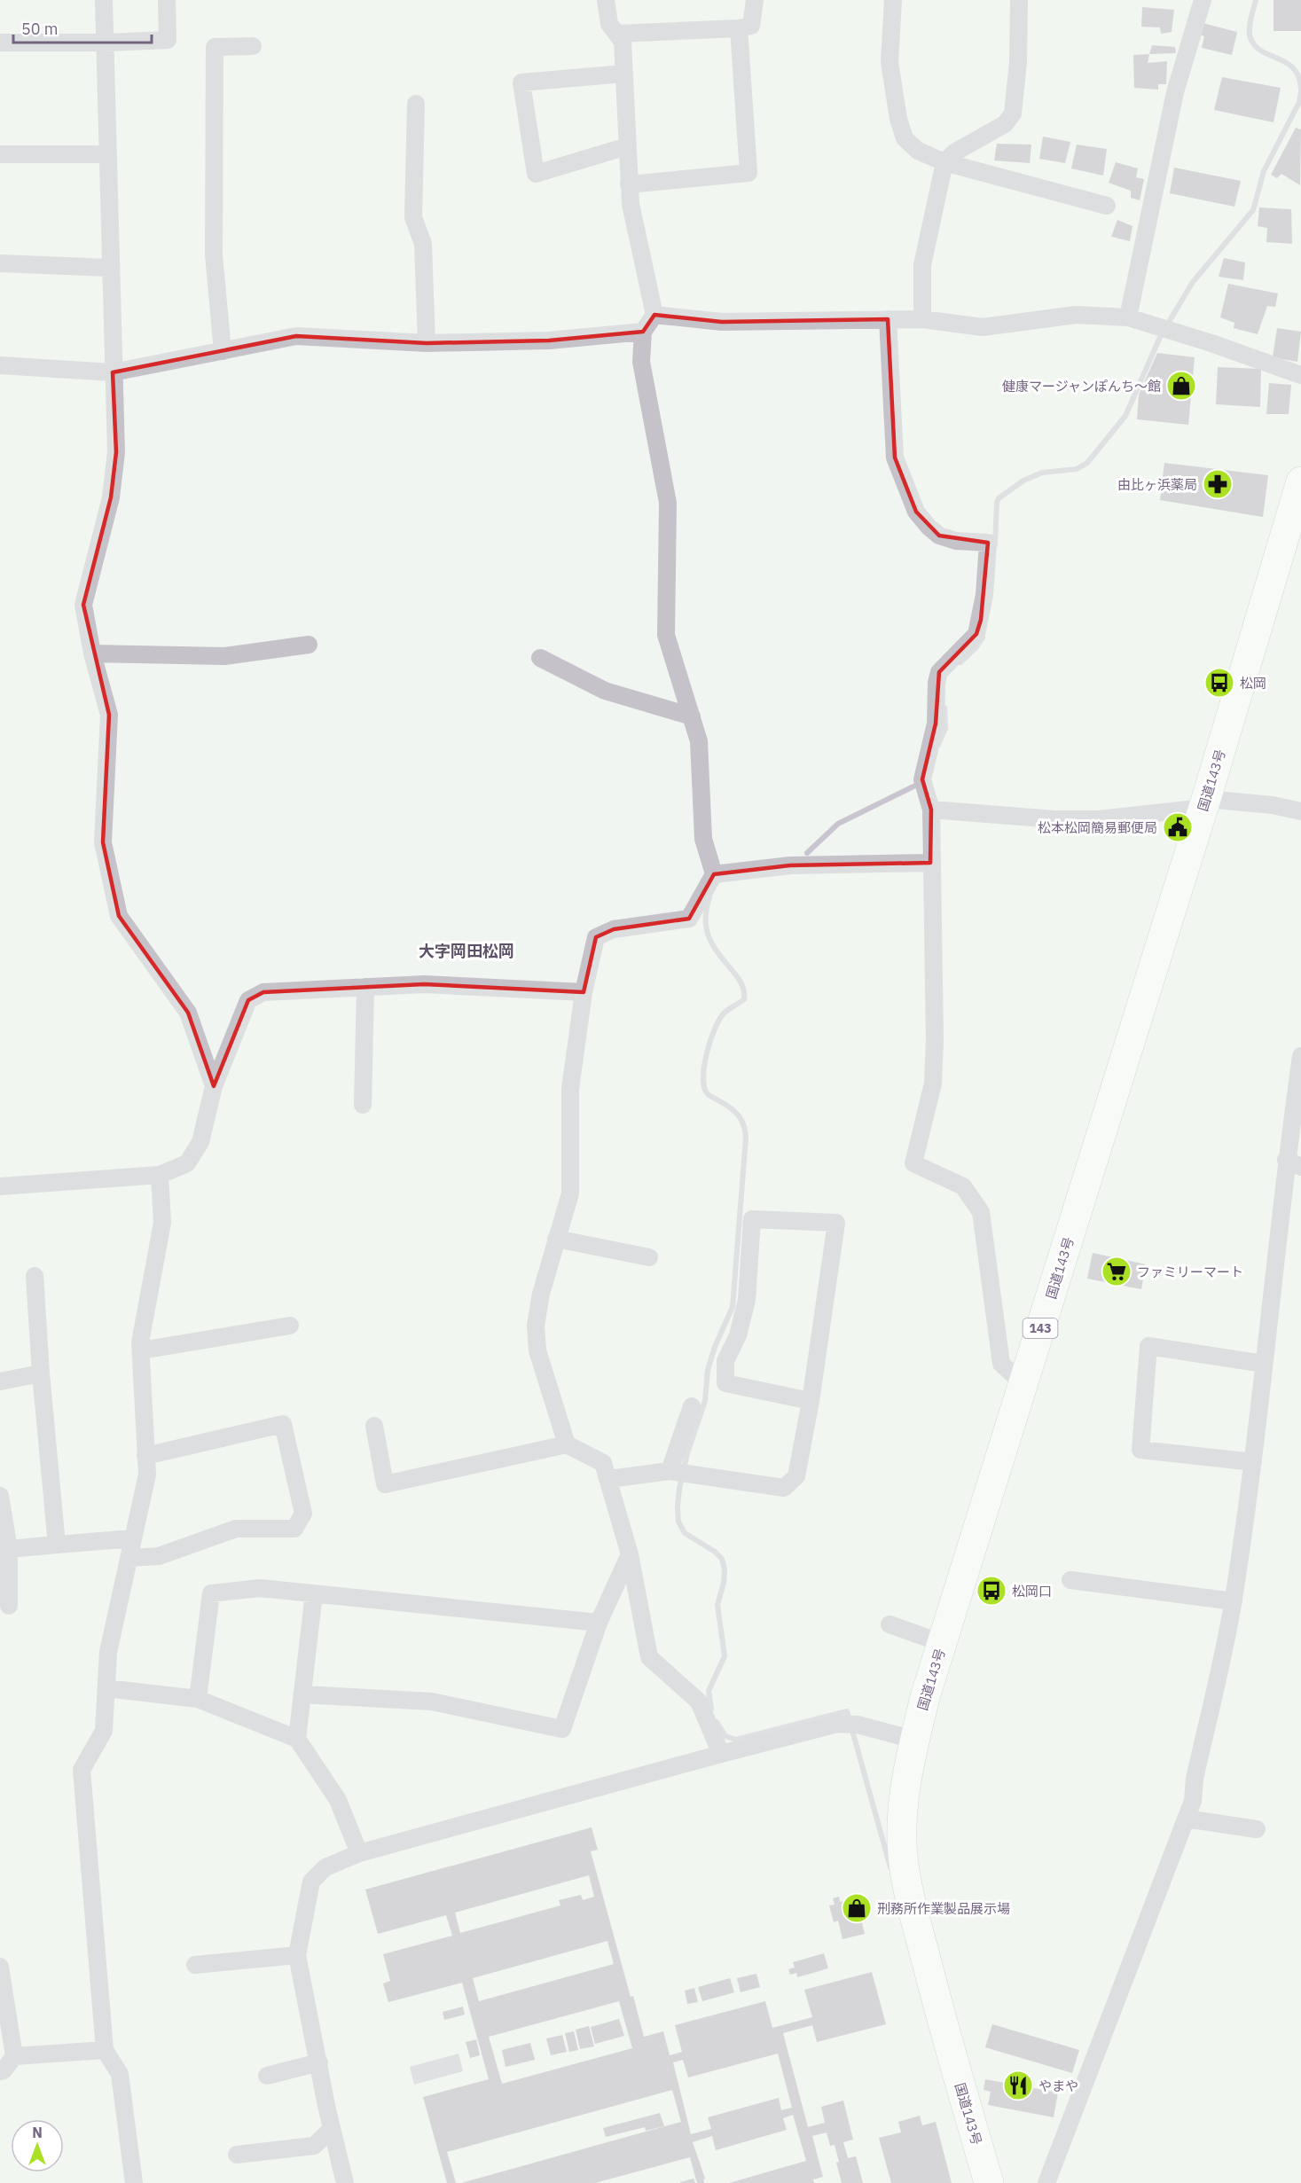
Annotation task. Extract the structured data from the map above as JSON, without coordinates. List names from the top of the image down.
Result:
{
  "streets": {
    "highway": ["国道143号", "143"]
  },
  "districts": ["大字岡田松岡"],
  "places": {
    "shop": ["健康マージャンぽんち～館", "刑務所作業製品展示場"],
    "pharmacy": ["由比ヶ浜薬局"],
    "bus stop": ["松岡", "松岡口"],
    "public building": ["松本松岡簡易郵便局"],
    "supermarket": ["ファミリーマート"],
    "restaurant": ["やまや"]
  },
  "scale_bar": "50 m",
  "north": "top"
}
